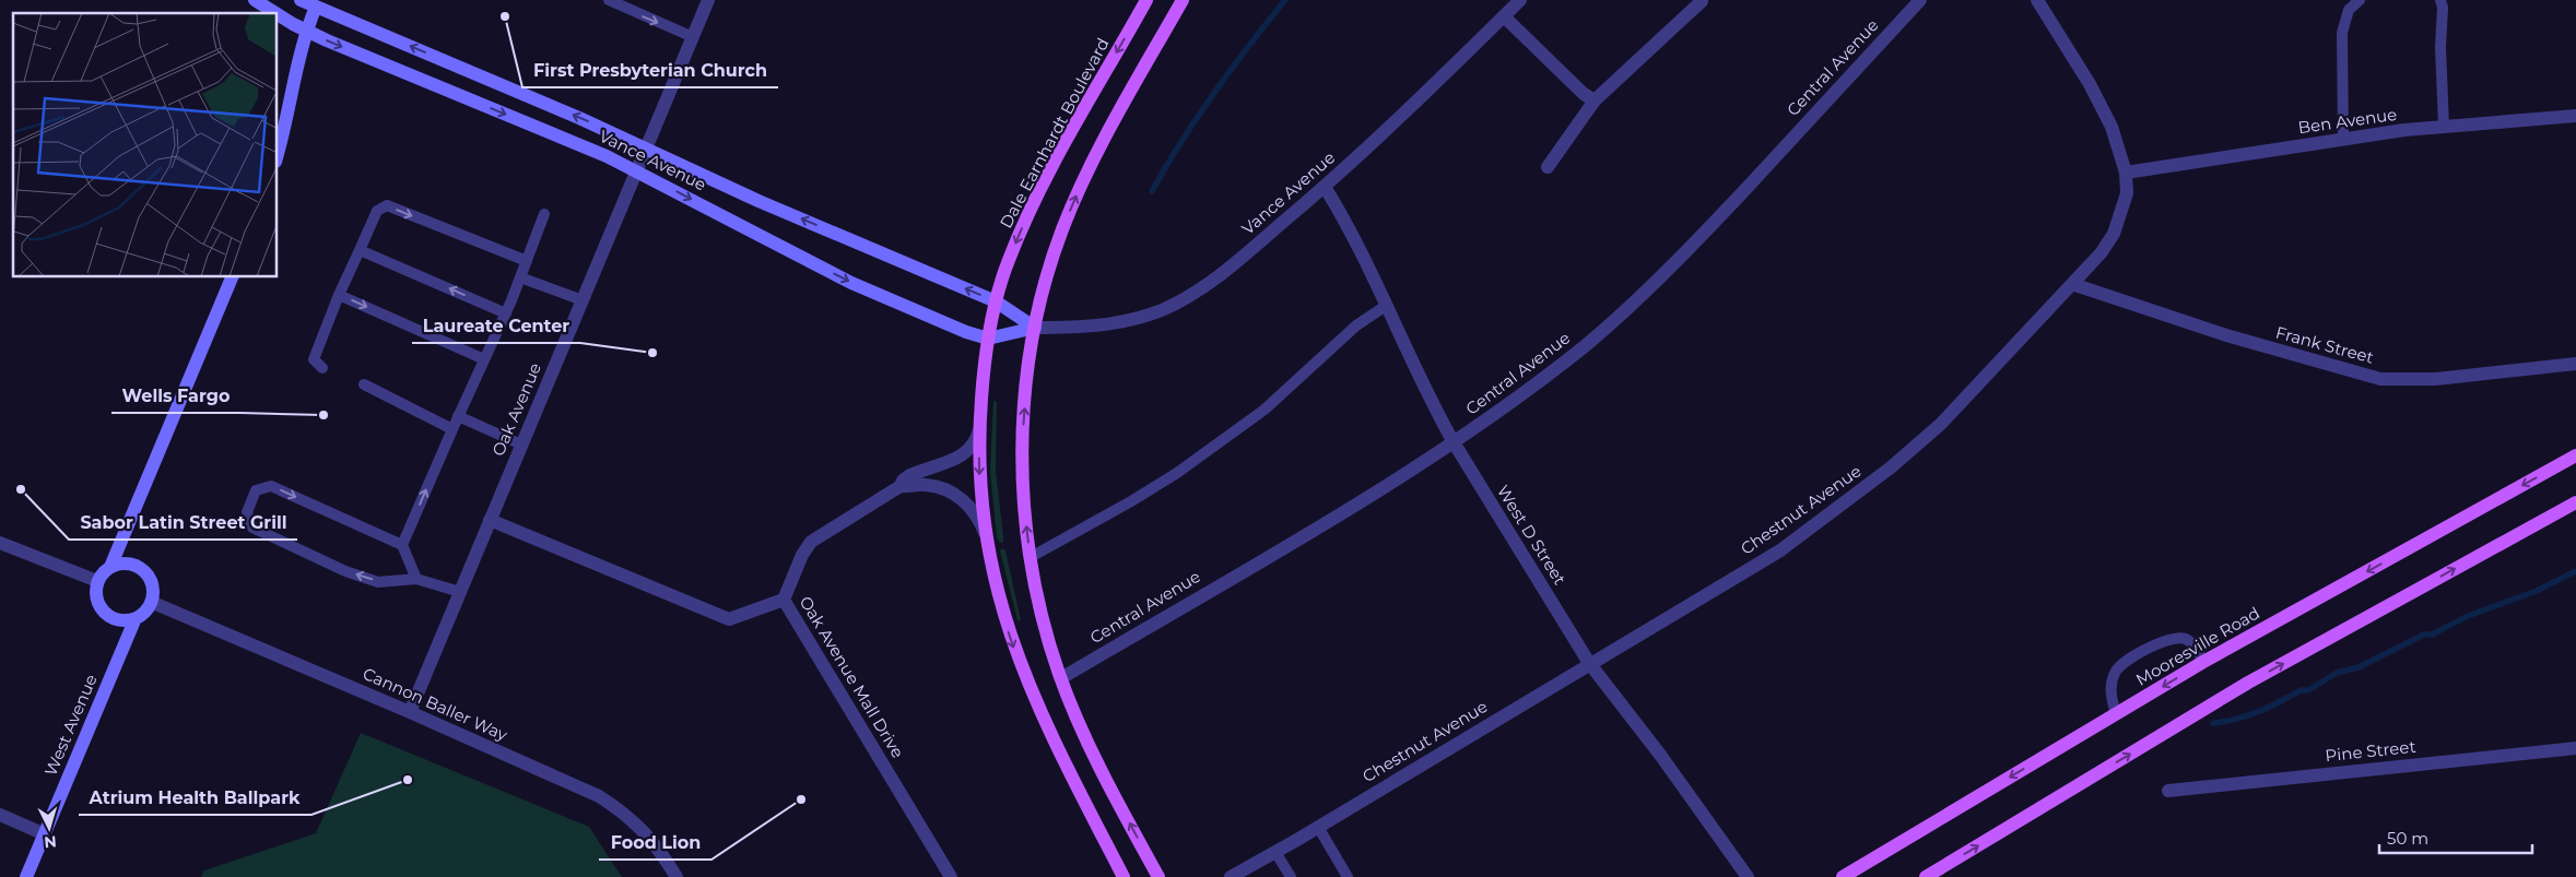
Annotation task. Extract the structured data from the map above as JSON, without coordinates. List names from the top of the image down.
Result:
{
  "streets": {
    "main road": ["Dale Earnhardt Boulevard", "Mooresville Road"],
    "street": [
      "Central Avenue",
      "Ben Avenue",
      "Vance Avenue",
      "Frank Street",
      "Oak Avenue",
      "Chestnut Avenue",
      "West D Street",
      "Oak Avenue Mall Drive",
      "Cannon Baller Way",
      "West Avenue",
      "Pine Street"
    ]
  },
  "crossings": [
    ["Central Avenue", "West D Street"],
    ["Ben Avenue", "Chestnut Avenue"],
    ["Dale Earnhardt Boulevard", "Vance Avenue"],
    ["Vance Avenue", "Oak Avenue"],
    ["Vance Avenue", "West D Street"],
    ["Frank Street", "Chestnut Avenue"],
    ["Oak Avenue", "Oak Avenue Mall Drive"],
    ["Oak Avenue", "Cannon Baller Way"],
    ["Chestnut Avenue", "West D Street"],
    ["Cannon Baller Way", "West Avenue"]
  ],
  "places": [
    "First Presbyterian Church",
    "Laureate Center",
    "Wells Fargo",
    "Sabor Latin Street Grill",
    "Atrium Health Ballpark",
    "Food Lion"
  ],
  "scale_bar": "50 m",
  "north": "bottom"
}
